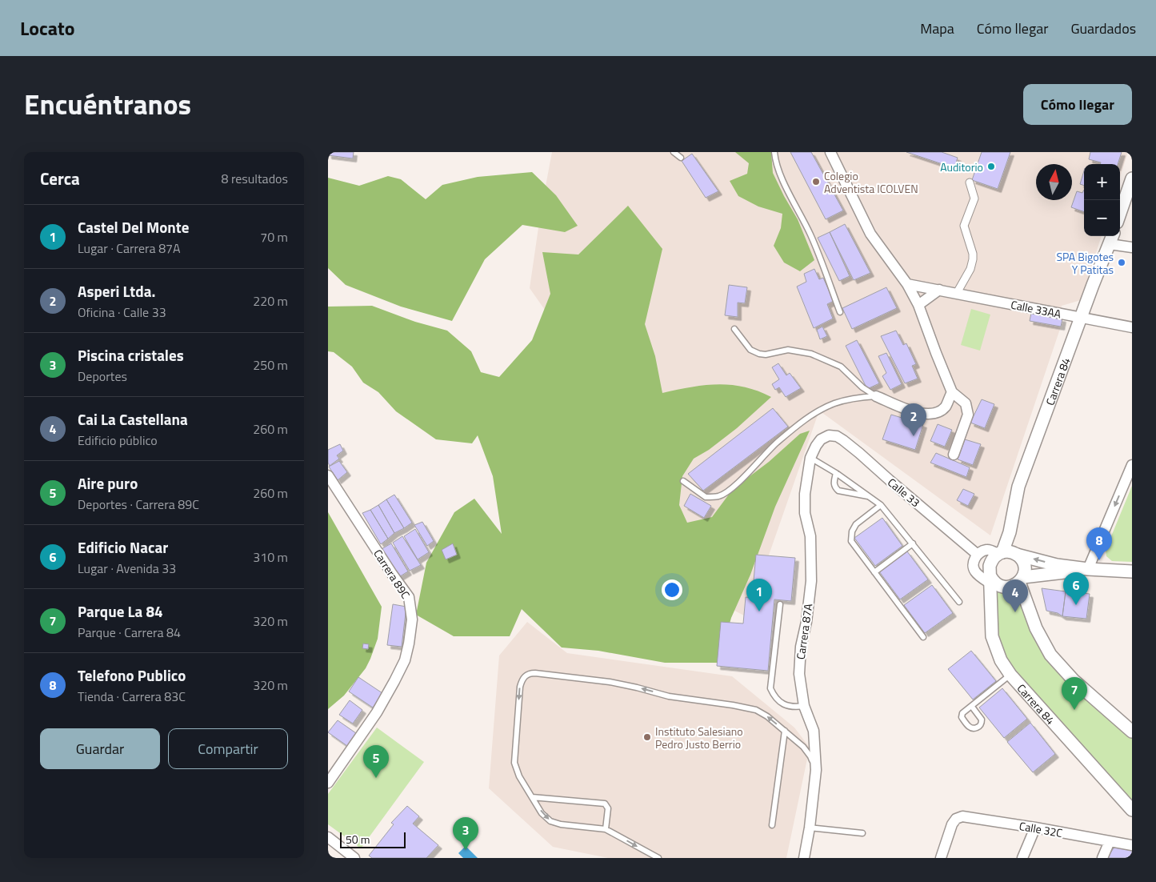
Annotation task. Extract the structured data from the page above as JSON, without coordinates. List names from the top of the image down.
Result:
{
  "streets": {
    "street": [
      "Calle 33AA",
      "Carrera 84",
      "Calle 33",
      "Carrera 89C",
      "Carrera 87A",
      "Calle 32C"
    ]
  },
  "crossings": [
    ["Calle 33AA", "Carrera 84"],
    ["Calle 33", "Carrera 87A"]
  ],
  "places": [
    "Auditorio",
    "Colegio Adventista ICOLVEN",
    "SPA Bigotes Y Patitas",
    "Instituto Salesiano Pedro Justo Berrio"
  ],
  "scale_bar": "50 m",
  "north": "top",
  "page": {
    "header": "Locato",
    "nav": ["Mapa", "Cómo llegar", "Guardados"],
    "title": "Encuéntranos",
    "buttons": [
      "Cómo llegar",
      ["Guardar", "Compartir"]
    ],
    "heading": ["Cerca", "8 resultados"],
    "map_buttons": ["+", "−"],
    "list": [
      {
        "mark": "1",
        "name": "Castel Del Monte",
        "note": "Lugar · Carrera 87A",
        "value": "70 m"
      },
      {
        "mark": "2",
        "name": "Asperi Ltda.",
        "note": "Oficina · Calle 33",
        "value": "220 m"
      },
      {
        "mark": "3",
        "name": "Piscina cristales",
        "note": "Deportes",
        "value": "250 m"
      },
      {
        "mark": "4",
        "name": "Cai La Castellana",
        "note": "Edificio público",
        "value": "260 m"
      },
      {
        "mark": "5",
        "name": "Aire puro",
        "note": "Deportes · Carrera 89C",
        "value": "260 m"
      },
      {
        "mark": "6",
        "name": "Edificio Nacar",
        "note": "Lugar · Avenida 33",
        "value": "310 m"
      },
      {
        "mark": "7",
        "name": "Parque La 84",
        "note": "Parque · Carrera 84",
        "value": "320 m"
      },
      {
        "mark": "8",
        "name": "Telefono Publico",
        "note": "Tienda · Carrera 83C",
        "value": "320 m"
      }
    ],
    "pins": [
      "2",
      "8",
      "6",
      "1",
      "4",
      "7",
      "5",
      "3"
    ],
    "scale": "50 m"
  }
}
